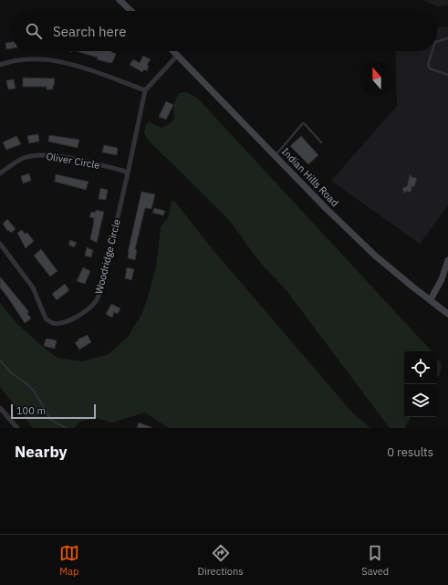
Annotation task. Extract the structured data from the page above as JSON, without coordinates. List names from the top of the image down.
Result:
{
  "streets": {
    "street": ["Oliver Circle", "Indian Hills Road", "Woodridge Circle"]
  },
  "crossings": [
    ["Oliver Circle", "Woodridge Circle"]
  ],
  "scale_bar": "100 m",
  "north": "top",
  "page": {
    "search": "Search here",
    "scale": "100 m",
    "heading": ["Nearby", "0 results"],
    "nav": ["Map", "Directions", "Saved"]
  }
}
